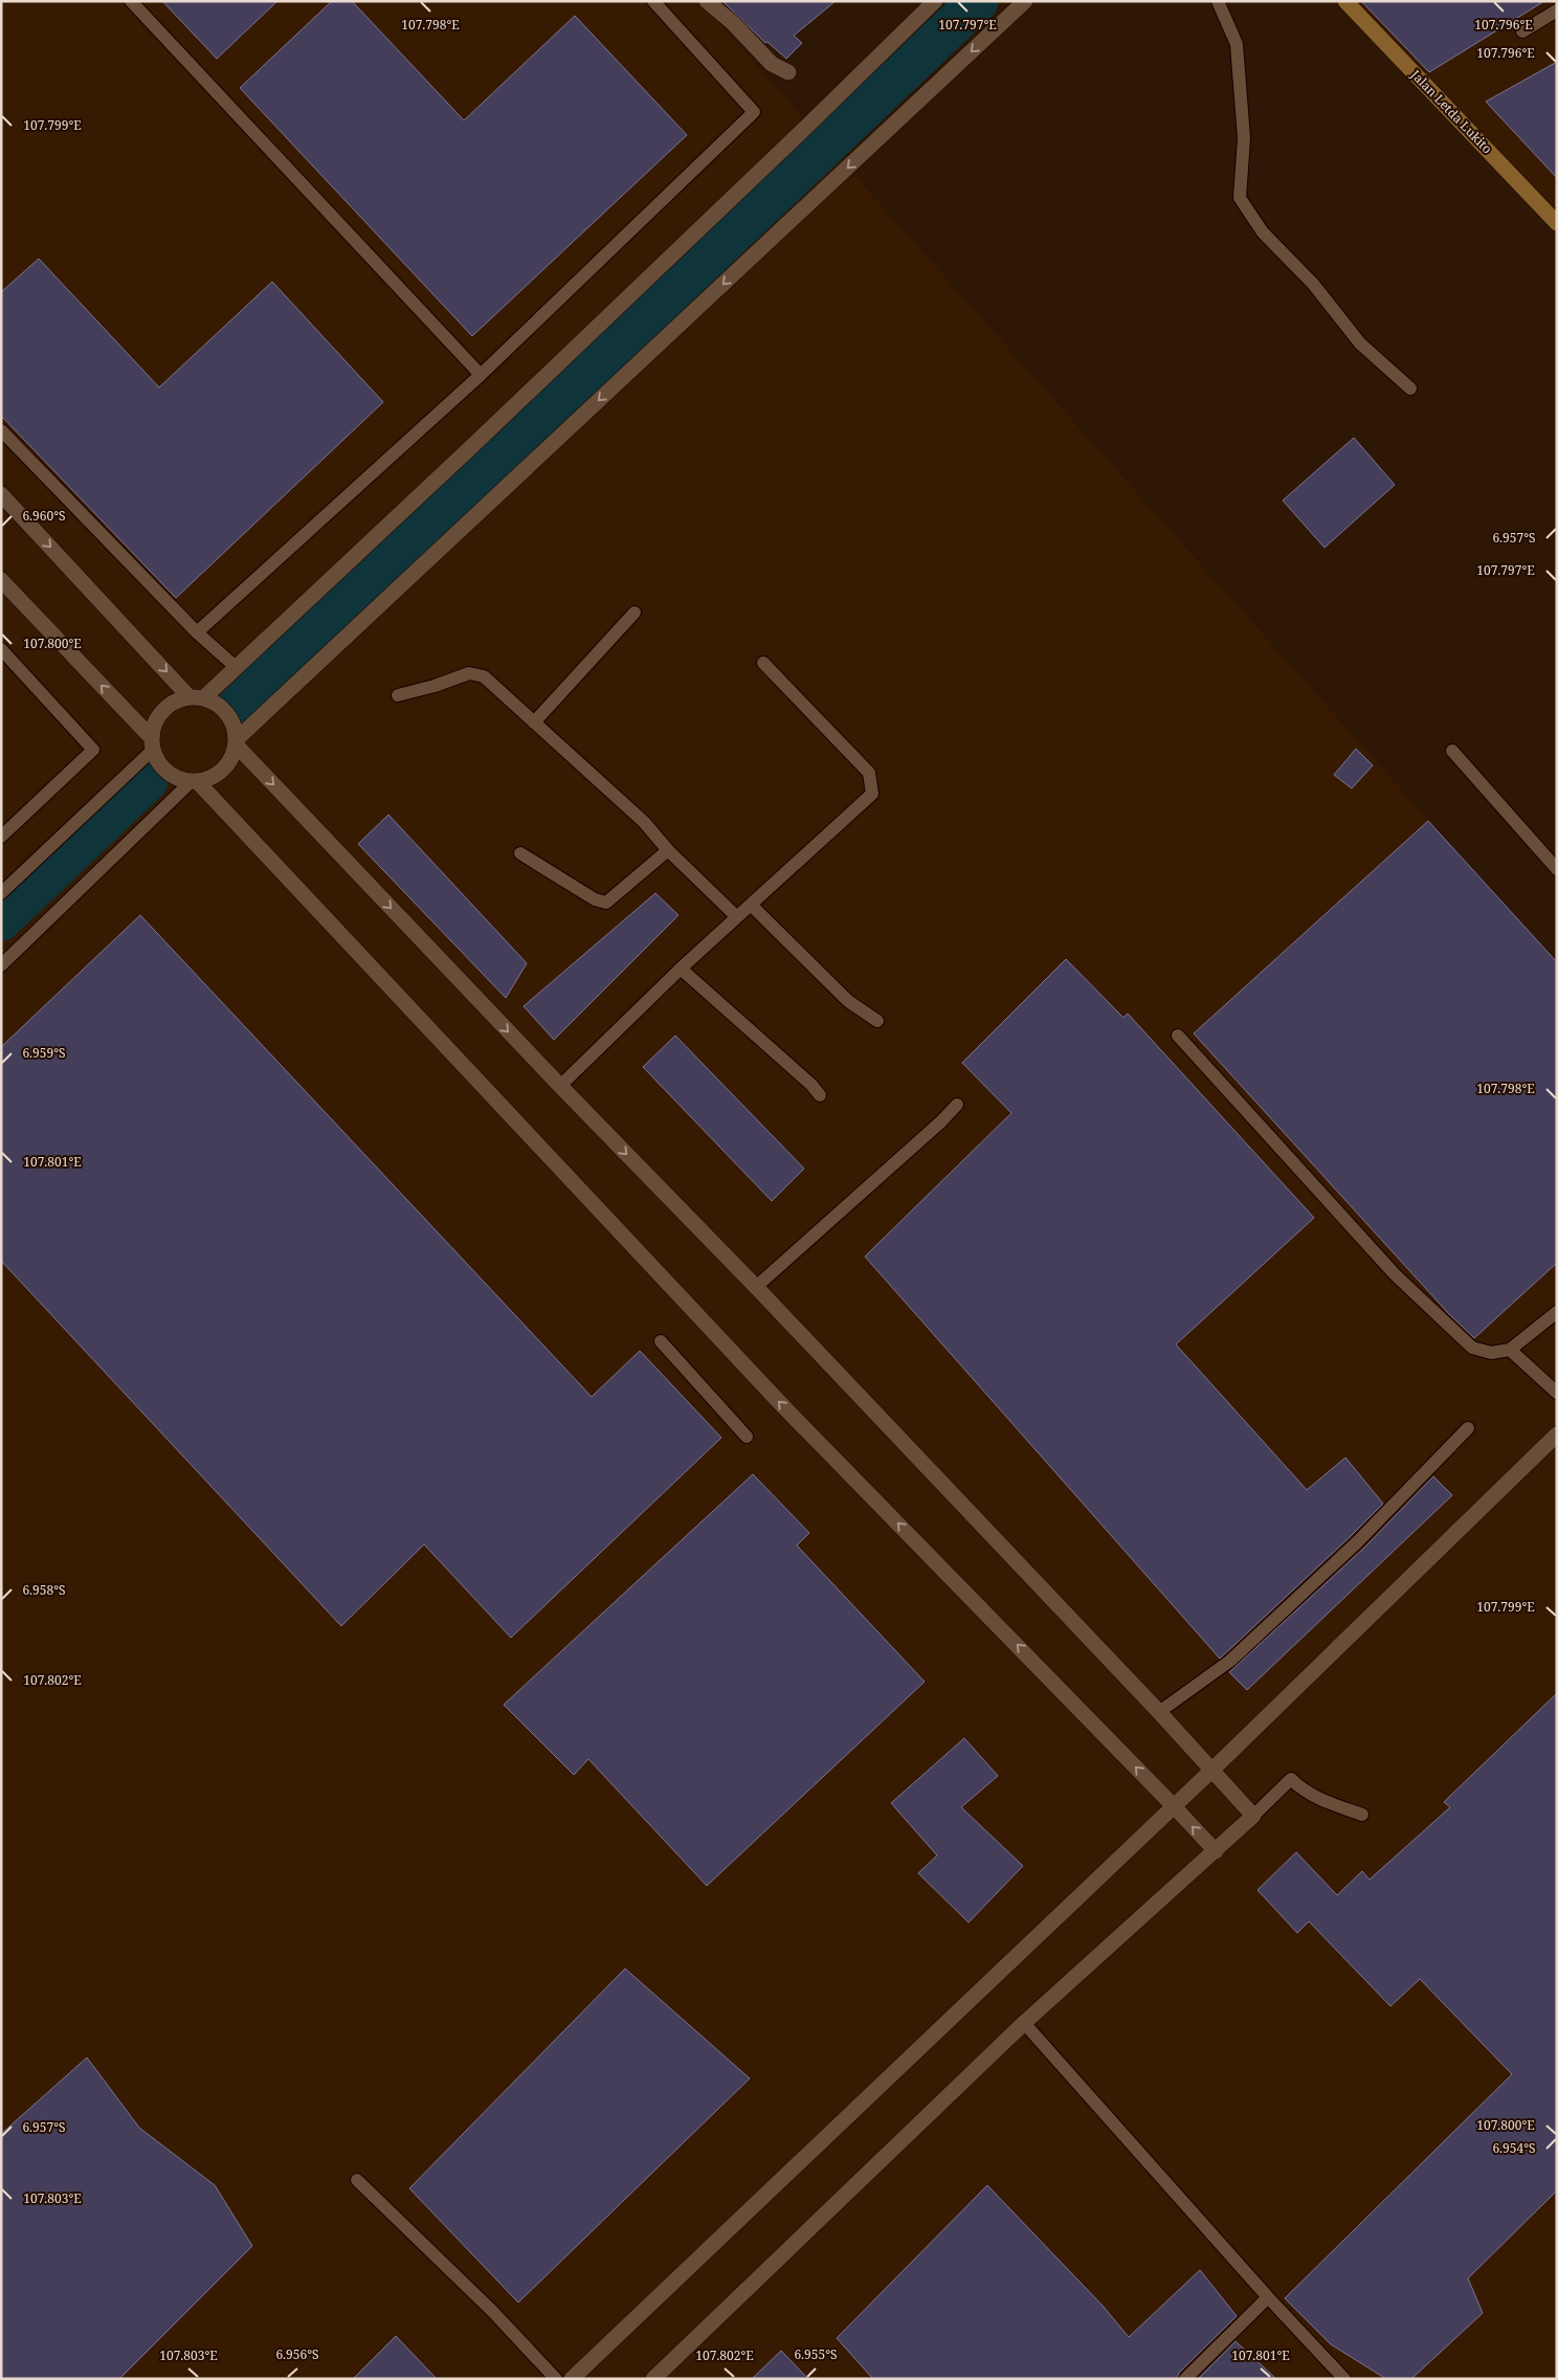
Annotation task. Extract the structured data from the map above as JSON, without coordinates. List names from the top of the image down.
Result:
{
  "streets": {
    "street": ["Jalan Letda Lukito"]
  },
  "coordinates": [
    "107.796°E",
    "107.798°E",
    "107.797°E",
    "107.799°E",
    "6.960°S",
    "6.957°S",
    "107.800°E",
    "6.959°S",
    "107.801°E",
    "6.958°S",
    "107.802°E",
    "6.954°S",
    "107.803°E",
    "6.956°S",
    "6.955°S"
  ]
}
